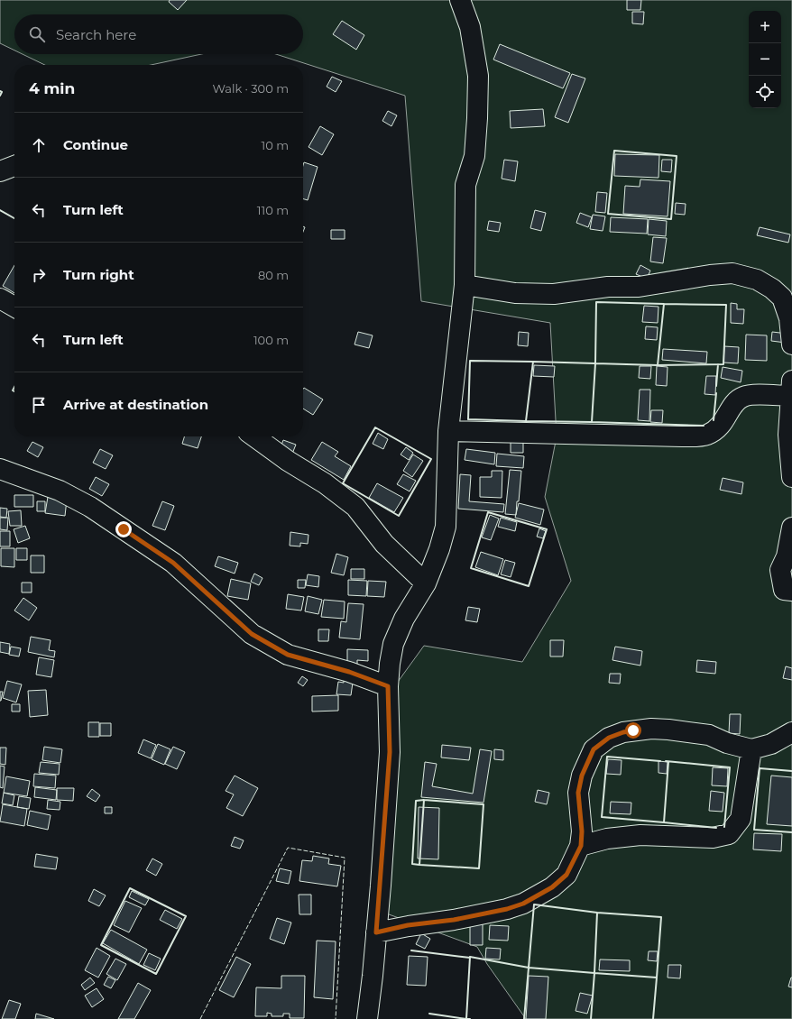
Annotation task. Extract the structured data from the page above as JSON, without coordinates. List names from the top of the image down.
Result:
{
  "page": {
    "map_buttons": ["+", "−"],
    "search": "Search here",
    "heading": ["4 min", "Walk · 300 m"],
    "list": [
      ["Continue", "10 m"],
      ["Turn left", "110 m"],
      ["Turn right", "80 m"],
      ["Turn left", "100 m"],
      "Arrive at destination"
    ]
  }
}
